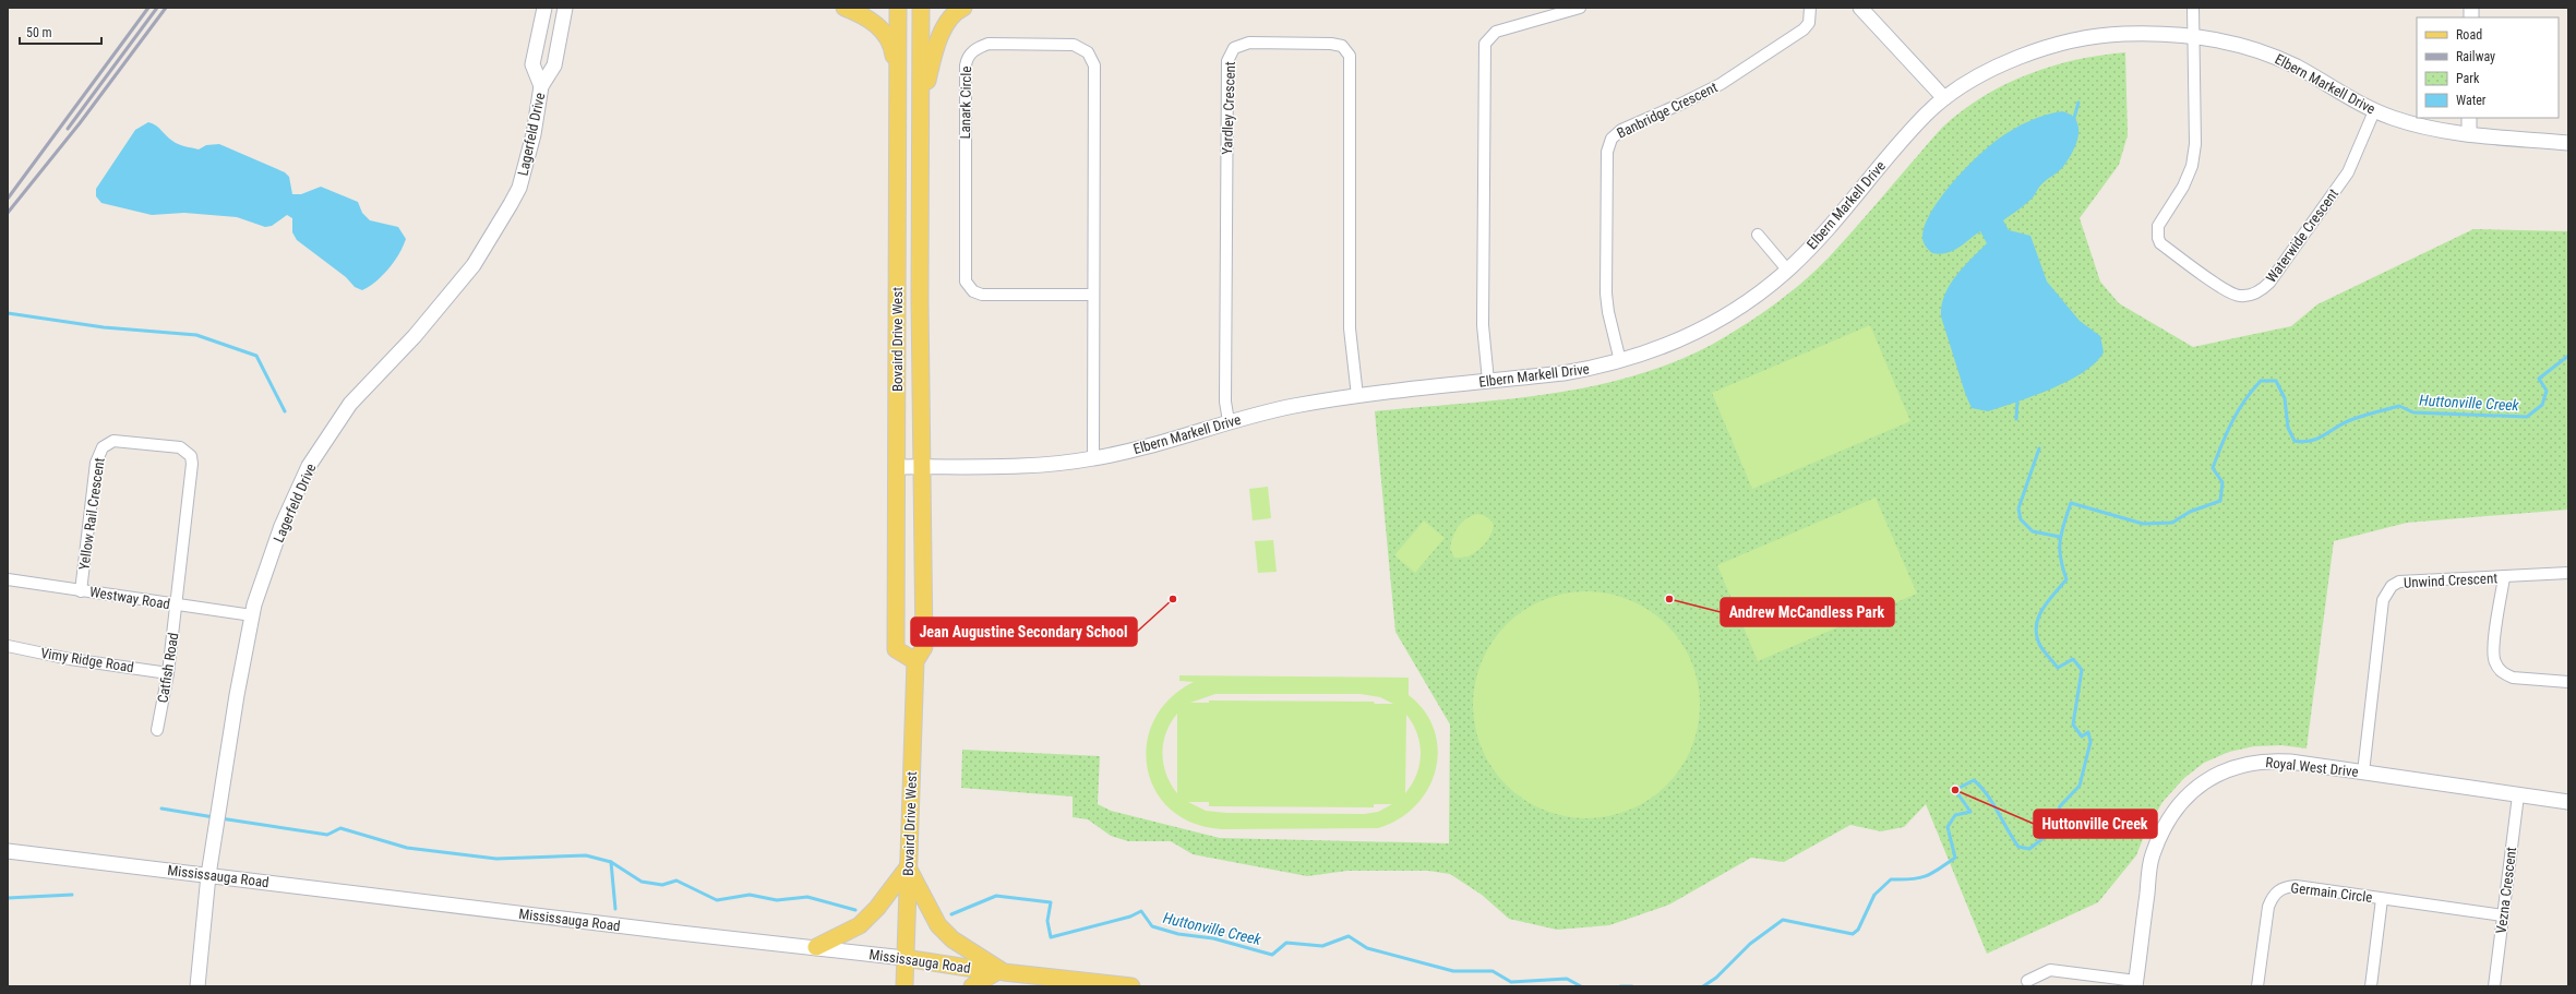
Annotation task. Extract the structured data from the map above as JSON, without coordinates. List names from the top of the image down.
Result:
{
  "streets": {
    "main road": ["Bovaird Drive West", "Mississauga Road"],
    "street": [
      "Elbern Markell Drive",
      "Lanark Circle",
      "Yardley Crescent",
      "Banbridge Crescent",
      "Lagerfeld Drive",
      "Waterwide Crescent",
      "Yellow Rail Crescent",
      "Unwind Crescent",
      "Westway Road",
      "Vimy Ridge Road",
      "Catfish Road",
      "Royal West Drive",
      "Vezna Crescent",
      "Germain Circle"
    ]
  },
  "crossings": [
    ["Elbern Markell Drive", "Lanark Circle"],
    ["Elbern Markell Drive", "Yardley Crescent"],
    ["Elbern Markell Drive", "Banbridge Crescent"],
    ["Elbern Markell Drive", "Waterwide Crescent"],
    ["Elbern Markell Drive", "Bovaird Drive West"],
    ["Lagerfeld Drive", "Westway Road"],
    ["Lagerfeld Drive", "Mississauga Road"],
    ["Bovaird Drive West", "Mississauga Road"],
    ["Yellow Rail Crescent", "Westway Road"],
    ["Yellow Rail Crescent", "Catfish Road"],
    ["Unwind Crescent", "Royal West Drive"],
    ["Westway Road", "Catfish Road"],
    ["Vimy Ridge Road", "Catfish Road"],
    ["Royal West Drive", "Vezna Crescent"],
    ["Vezna Crescent", "Germain Circle"]
  ],
  "water": ["Huttonville Creek"],
  "places": ["Jean Augustine Secondary School", "Andrew McCandless Park", "Huttonville Creek"],
  "legend": [
    "Road",
    "Railway",
    "Park",
    "Water"
  ],
  "scale_bar": "50 m"
}
